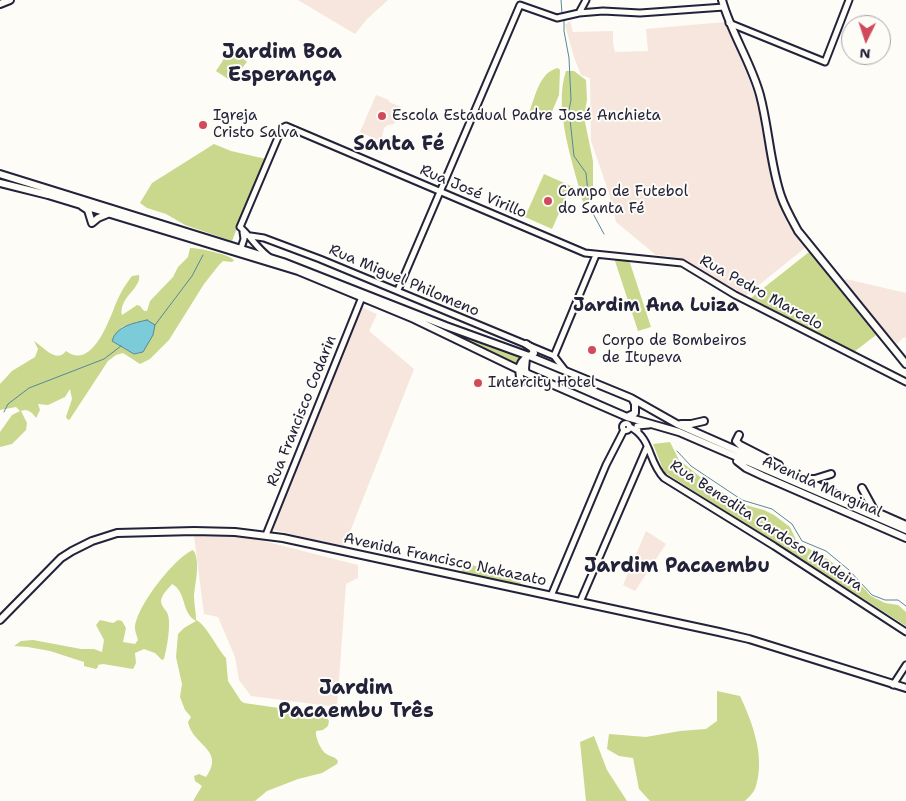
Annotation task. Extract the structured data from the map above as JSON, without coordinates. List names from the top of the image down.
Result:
{
  "streets": {
    "main road": ["Avenida Marginal", "Avenida Francisco Nakazato"],
    "street": [
      "Rua José Virillo",
      "Rua Miguel Philomeno",
      "Rua Pedro Marcelo",
      "Rua Francisco Codarin",
      "Rua Benedita Cardoso Madeira"
    ]
  },
  "crossings": [
    ["Rua José Virillo", "Rua Miguel Philomeno"],
    ["Rua José Virillo", "Rua Pedro Marcelo"],
    ["Rua Francisco Codarin", "Avenida Francisco Nakazato"]
  ],
  "districts": [
    "Jardim Boa Esperança",
    "Santa Fé",
    "Jardim Ana Luiza",
    "Jardim Pacaembu",
    "Jardim Pacaembu Três"
  ],
  "places": [
    "Escola Estadual Padre José Anchieta",
    "Igreja Cristo Salva",
    "Campo de Futebol do Santa Fé",
    "Corpo de Bombeiros de Itupeva",
    "Intercity Hotel"
  ],
  "north": "bottom"
}
